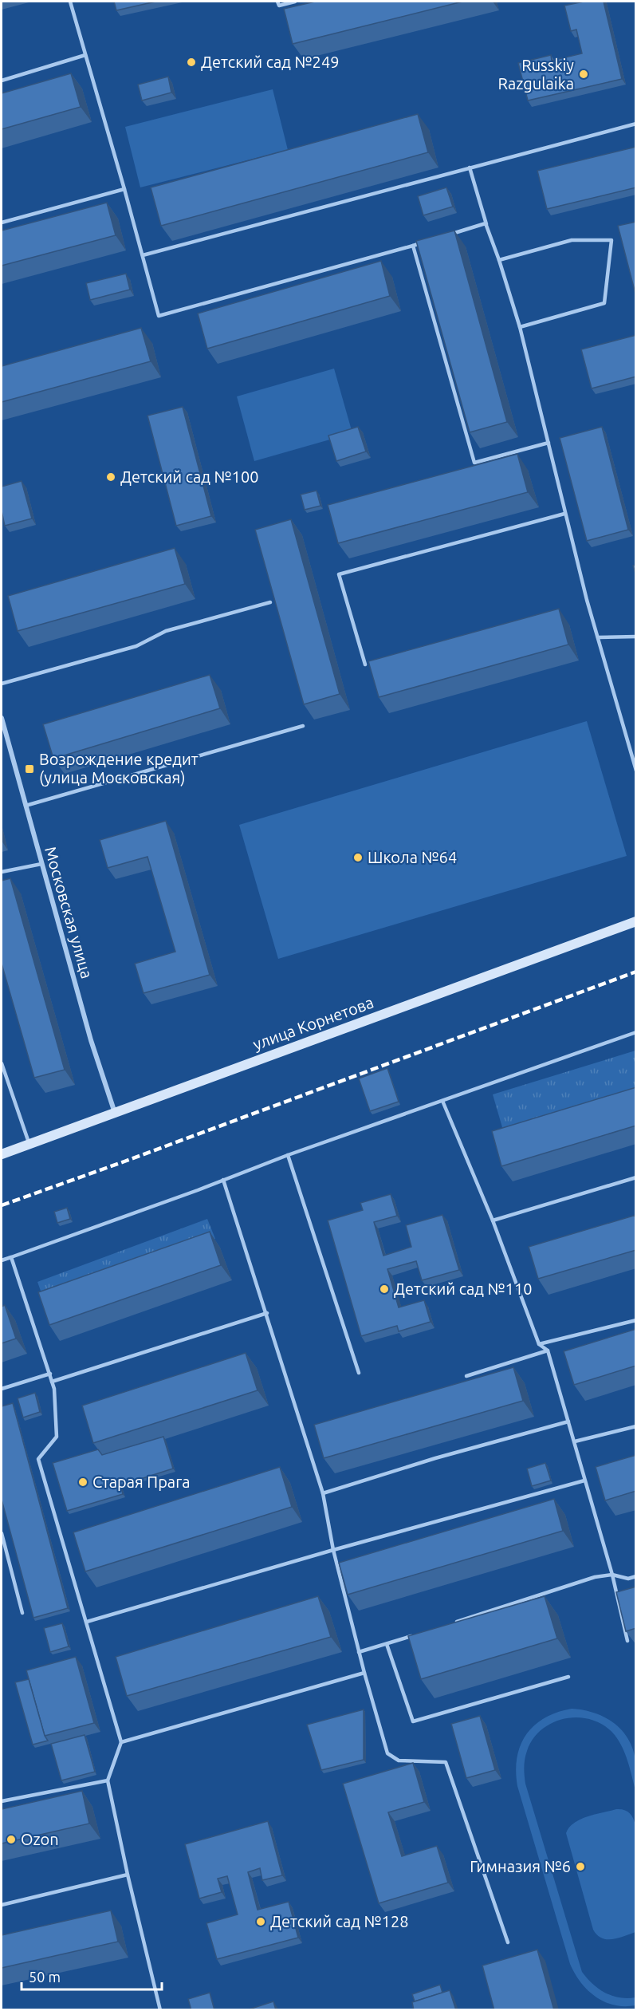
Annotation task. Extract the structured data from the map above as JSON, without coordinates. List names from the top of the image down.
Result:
{
  "streets": {
    "main road": ["улица Корнетова"],
    "street": ["Московская улица"]
  },
  "crossings": [
    ["Московская улица", "улица Корнетова"]
  ],
  "places": {
    "other": [
      "Детский сад №249",
      "Russkiy Razgulaika",
      "Детский сад №100",
      "Школа №64",
      "Детский сад №110",
      "Старая Прага",
      "Ozon",
      "Гимназия №6",
      "Детский сад №128"
    ],
    "transit": ["Возрождение кредит (улица Московская)"]
  },
  "scale_bar": "50 m"
}
